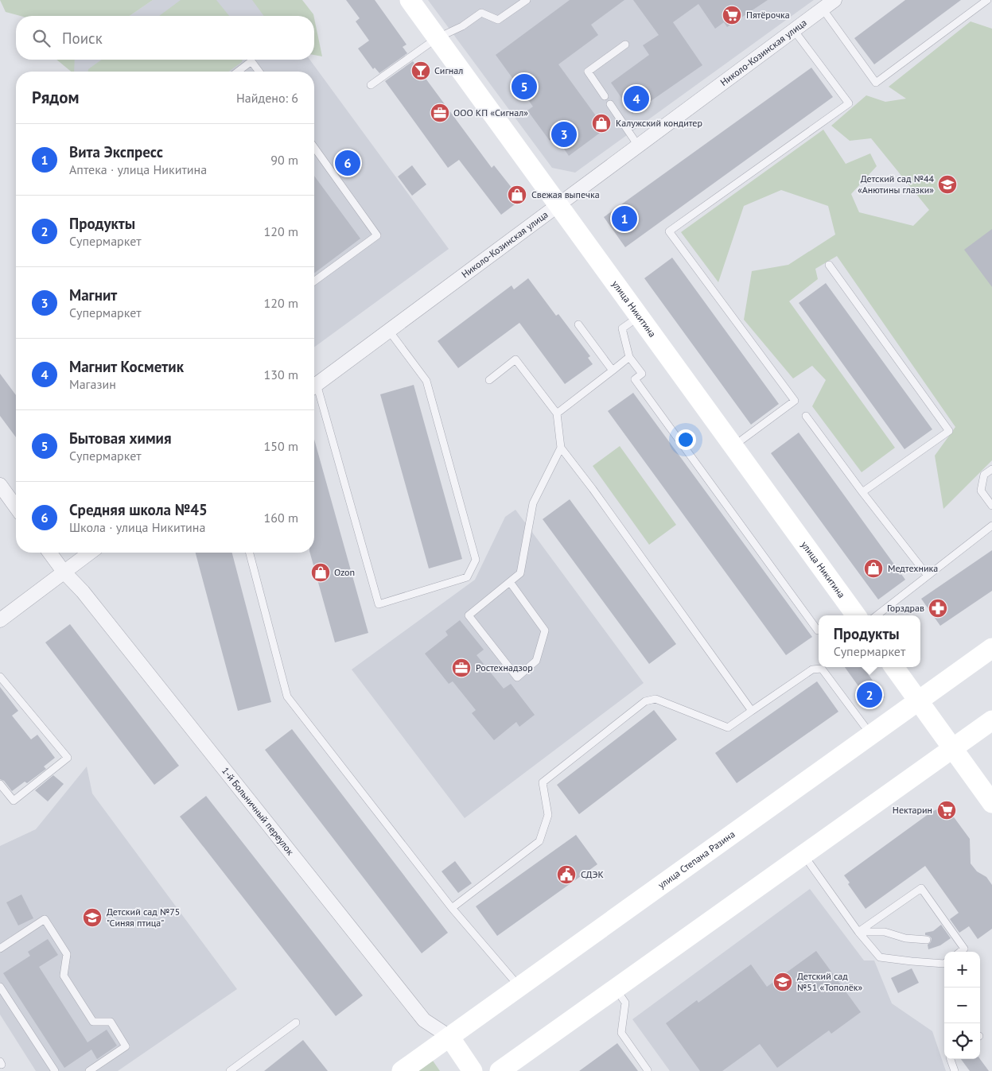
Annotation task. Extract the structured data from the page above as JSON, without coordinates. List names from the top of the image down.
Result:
{
  "streets": {
    "main road": ["улица Никитина", "1-й Больничный переулок", "улица Степана Разина"],
    "street": ["Николо-Козинская улица"]
  },
  "crossings": [
    ["Николо-Козинская улица", "улица Никитина"],
    ["1-й Больничный переулок", "улица Степана Разина"]
  ],
  "places": {
    "supermarket": ["Пятёрочка", "Нектарин"],
    "bar": ["Сигнал"],
    "office": ["ООО КП «Сигнал»", "Ростехнадзор"],
    "shop": [
      "Калужский кондитер",
      "Свежая выпечка",
      "Медтехника",
      "Ozon"
    ],
    "school or university": ["Детский сад №44 «Анютины глазки»", "Детский сад №75 \"Синяя птица\"", "Детский сад №51 «Тополёк»"],
    "pharmacy": ["Горздрав"],
    "public building": ["СДЭК"]
  },
  "page": {
    "search": "Поиск",
    "heading": ["Рядом", "Найдено: 6"],
    "pins": [
      "5",
      "4",
      "3",
      "6",
      "1",
      "2"
    ],
    "list": [
      {
        "mark": "1",
        "name": "Вита Экспресс",
        "note": "Аптека · улица Никитина",
        "value": "90 m"
      },
      {
        "mark": "2",
        "name": "Продукты",
        "note": "Супермаркет",
        "value": "120 m"
      },
      {
        "mark": "3",
        "name": "Магнит",
        "note": "Супермаркет",
        "value": "120 m"
      },
      {
        "mark": "4",
        "name": "Магнит Косметик",
        "note": "Магазин",
        "value": "130 m"
      },
      {
        "mark": "5",
        "name": "Бытовая химия",
        "note": "Супермаркет",
        "value": "150 m"
      },
      {
        "mark": "6",
        "name": "Средняя школа №45",
        "note": "Школа · улица Никитина",
        "value": "160 m"
      }
    ],
    "popup": ["Продукты", "Супермаркет"],
    "map_buttons": ["+", "−"]
  }
}
